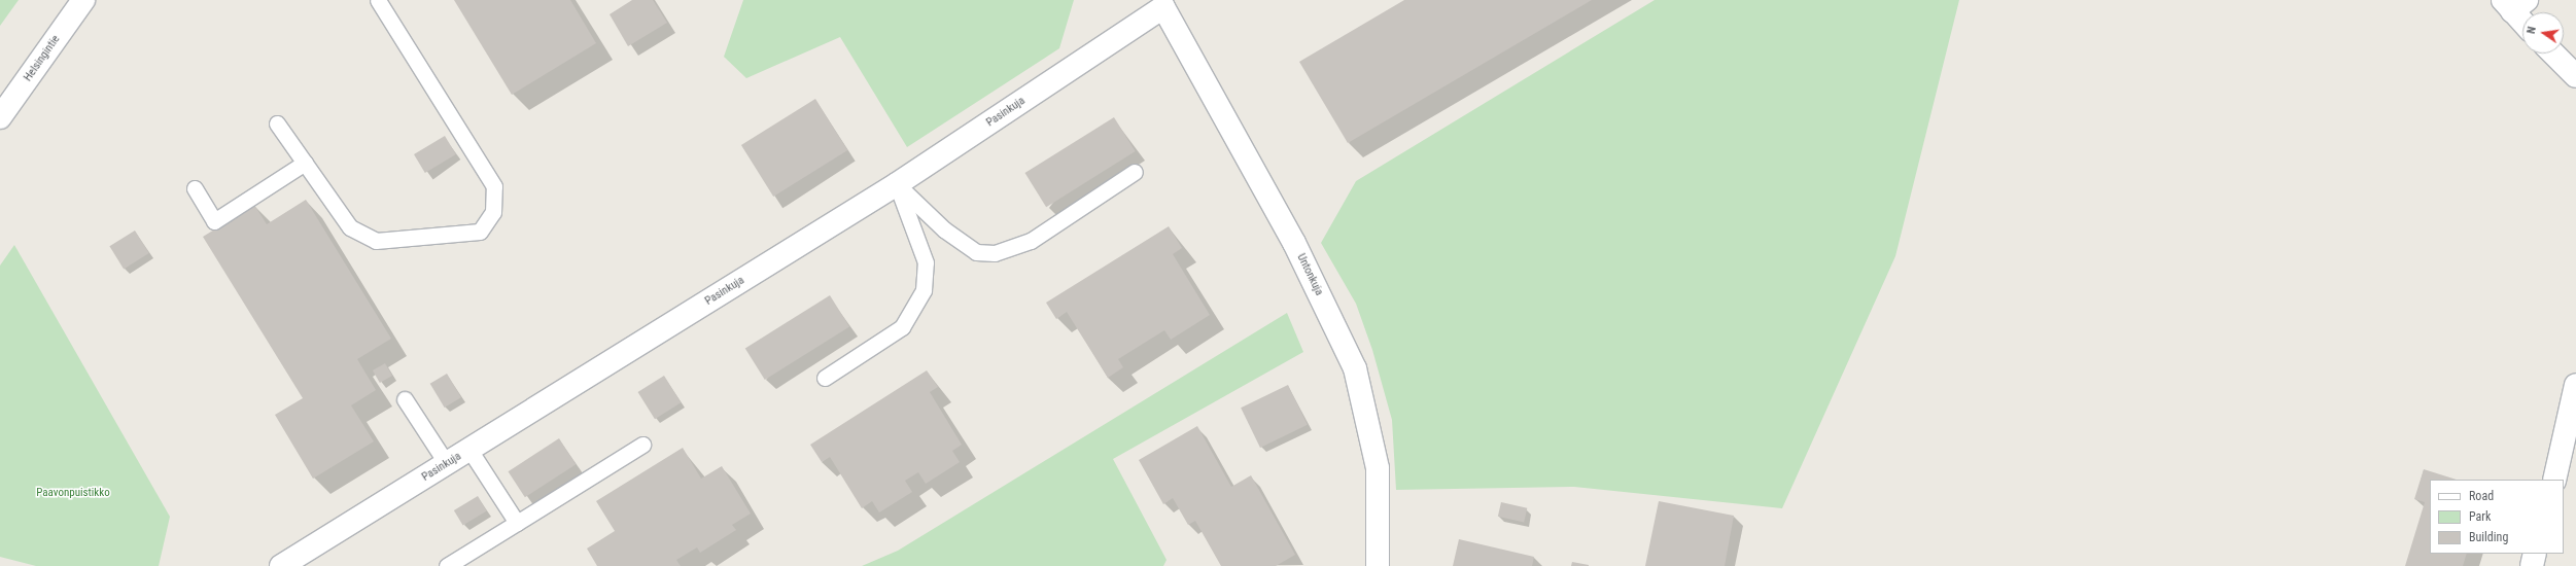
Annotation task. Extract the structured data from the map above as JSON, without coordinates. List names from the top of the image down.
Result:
{
  "streets": {
    "street": ["Helsingintie", "Pasinkuja", "Untonkuja"]
  },
  "crossings": [
    ["Pasinkuja", "Untonkuja"]
  ],
  "parks": ["Paavonpuistikko"],
  "legend": ["Road", "Park", "Building"],
  "north": "left"
}
